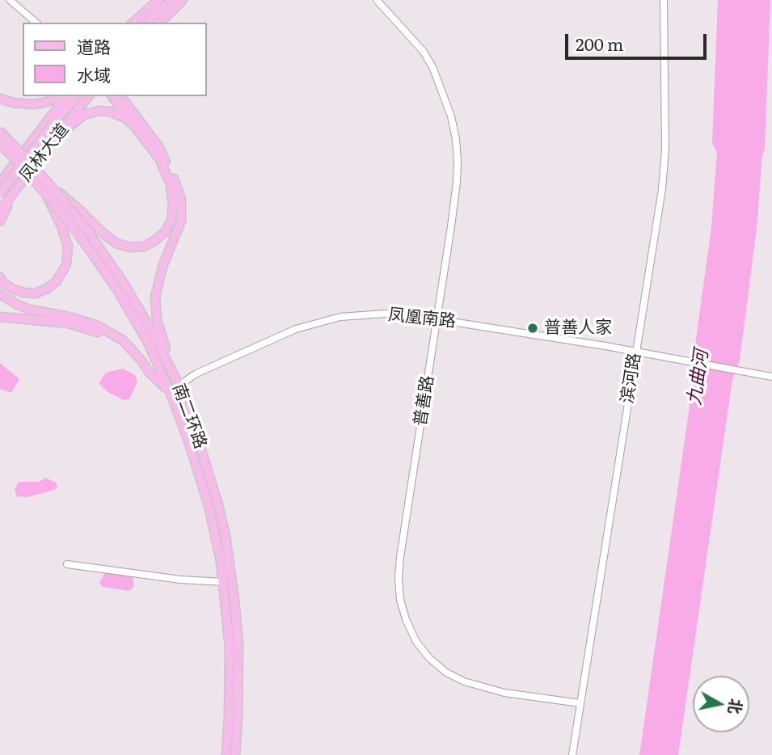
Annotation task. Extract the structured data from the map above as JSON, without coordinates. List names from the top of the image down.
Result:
{
  "streets": {
    "main road": ["凤林大道", "南二环路"],
    "street": ["凤凰南路", "滨河路", "普善路"]
  },
  "crossings": [
    ["凤凰南路", "滨河路"],
    ["凤凰南路", "普善路"],
    ["凤凰南路", "南二环路"],
    ["滨河路", "普善路"]
  ],
  "water": ["九曲河"],
  "places": ["普善人家"],
  "legend": ["道路", "水域"],
  "scale_bar": "200 m",
  "north": "right"
}
